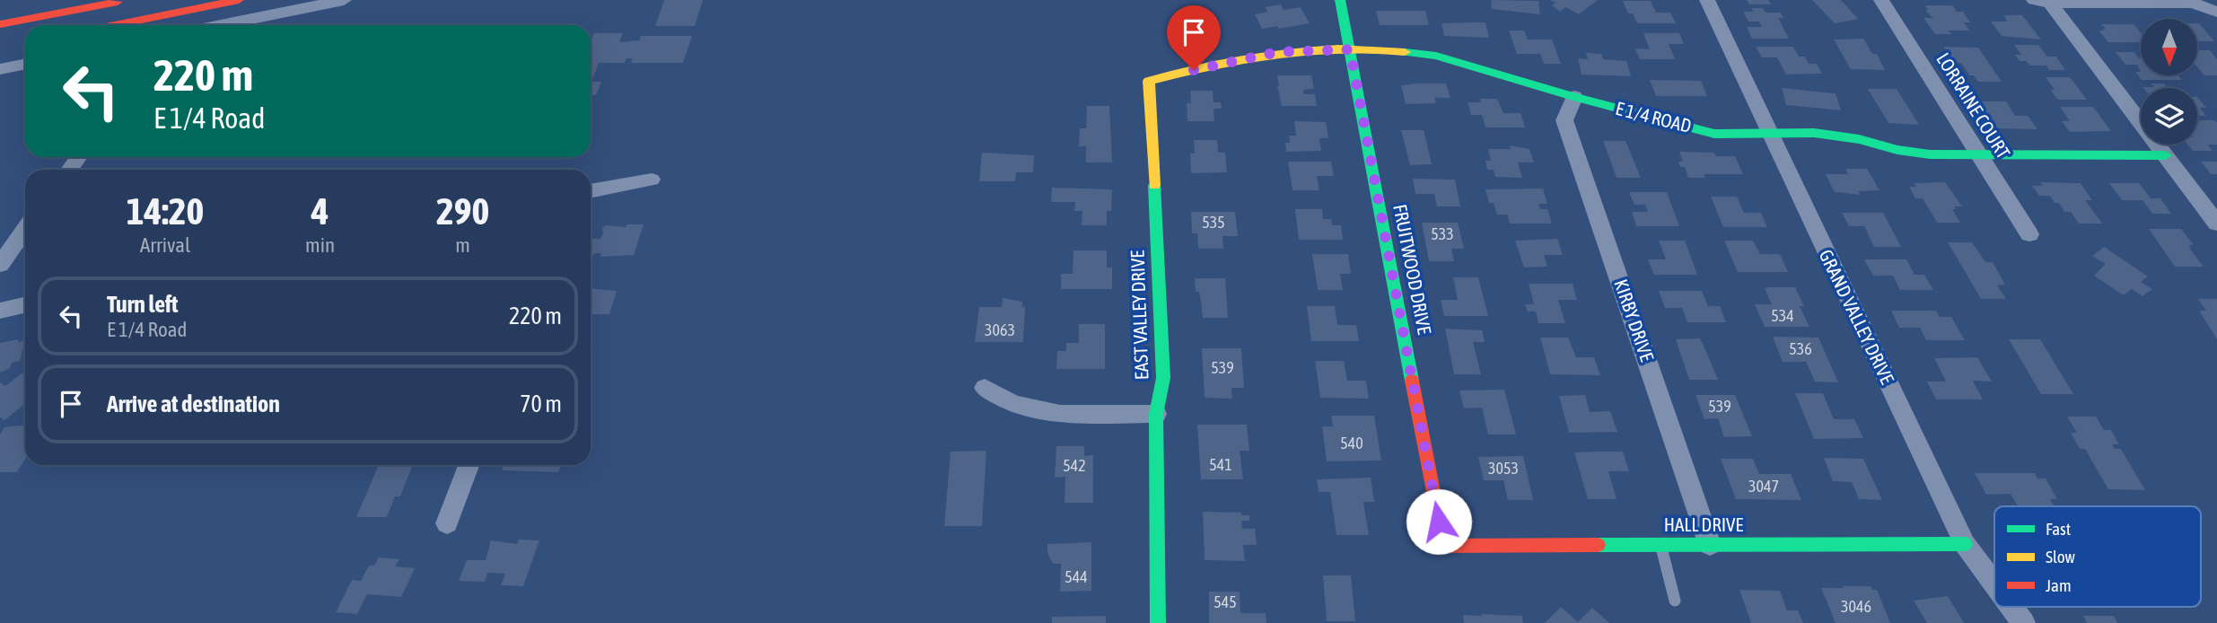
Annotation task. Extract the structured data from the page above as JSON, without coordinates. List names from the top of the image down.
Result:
{
  "streets": {
    "street": [
      "LORRAINE COURT",
      "E 1/4 ROAD",
      "FRUITWOOD DRIVE",
      "EAST VALLEY DRIVE",
      "GRAND VALLEY DRIVE",
      "KIRBY DRIVE",
      "HALL DRIVE"
    ]
  },
  "crossings": [
    ["LORRAINE COURT", "E 1/4 ROAD"],
    ["E 1/4 ROAD", "FRUITWOOD DRIVE"],
    ["E 1/4 ROAD", "EAST VALLEY DRIVE"],
    ["E 1/4 ROAD", "GRAND VALLEY DRIVE"],
    ["E 1/4 ROAD", "KIRBY DRIVE"],
    ["FRUITWOOD DRIVE", "HALL DRIVE"],
    ["GRAND VALLEY DRIVE", "HALL DRIVE"],
    ["KIRBY DRIVE", "HALL DRIVE"]
  ],
  "house_numbers": [
    "535",
    "533",
    "534",
    "3063",
    "536",
    "539",
    "539",
    "540",
    "541",
    "542",
    "3053",
    "3047",
    "544",
    "545",
    "3046"
  ],
  "legend": ["Fast", "Slow", "Jam"],
  "north": "bottom",
  "page": {
    "turn": ["220 m", "E 1/4 Road"],
    "eta": [
      "14:20",
      "Arrival",
      "4",
      "min",
      "290",
      "m"
    ],
    "list": [
      {
        "name": "Turn left",
        "note": "E 1/4 Road",
        "value": "220 m"
      },
      {
        "name": "Arrive at destination",
        "value": "70 m"
      }
    ]
  }
}
